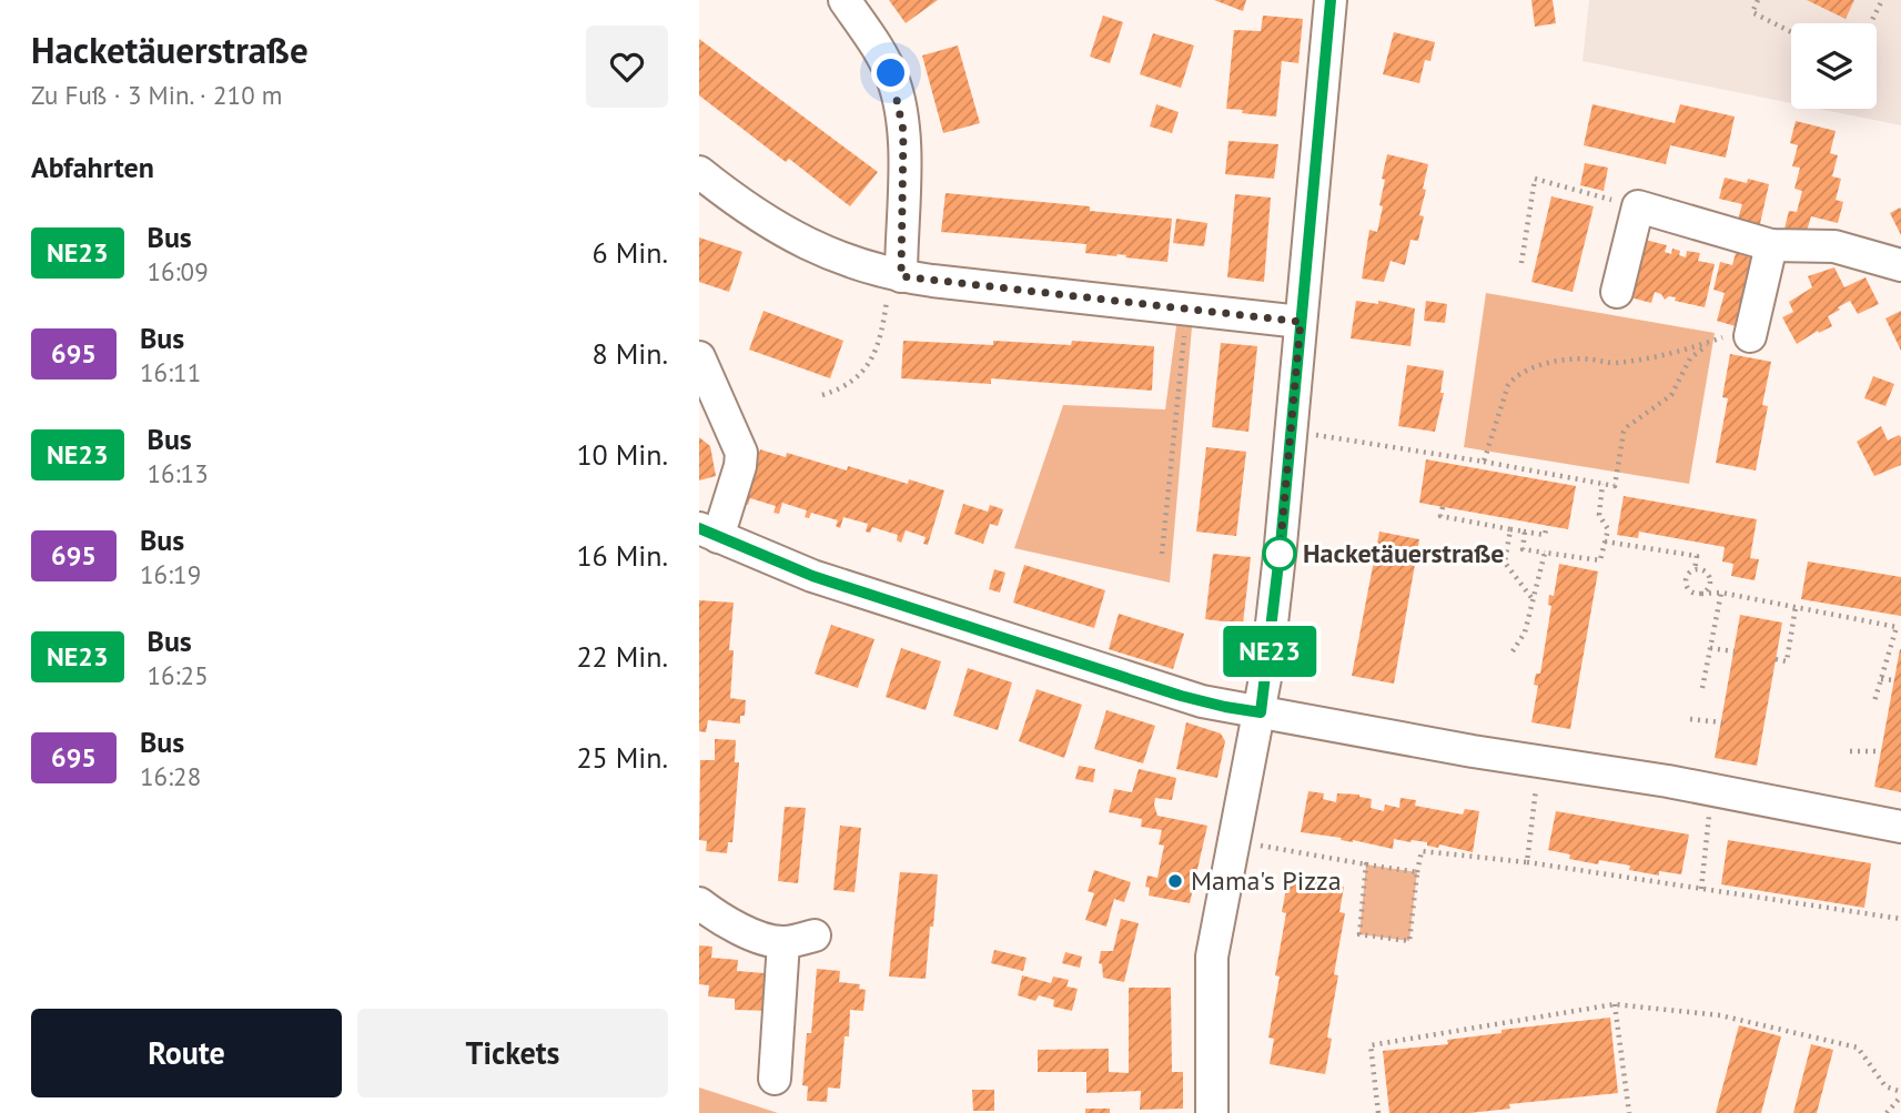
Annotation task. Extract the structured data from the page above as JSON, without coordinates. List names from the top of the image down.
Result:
{
  "places": ["Hacketäuerstraße", "Mama's Pizza"],
  "lines": ["bus line NE23"],
  "page": {
    "heading": [
      ["Hacketäuerstraße", "Zu Fuß · 3 Min. · 210 m"],
      "Abfahrten"
    ],
    "on_map": "NE23",
    "list": [
      {
        "mark": "NE23",
        "name": "Bus",
        "note": "16:09",
        "value": "6 Min."
      },
      {
        "mark": "695",
        "name": "Bus",
        "note": "16:11",
        "value": "8 Min."
      },
      {
        "mark": "NE23",
        "name": "Bus",
        "note": "16:13",
        "value": "10 Min."
      },
      {
        "mark": "695",
        "name": "Bus",
        "note": "16:19",
        "value": "16 Min."
      },
      {
        "mark": "NE23",
        "name": "Bus",
        "note": "16:25",
        "value": "22 Min."
      },
      {
        "mark": "695",
        "name": "Bus",
        "note": "16:28",
        "value": "25 Min."
      }
    ],
    "buttons": ["Route", "Tickets"]
  }
}
